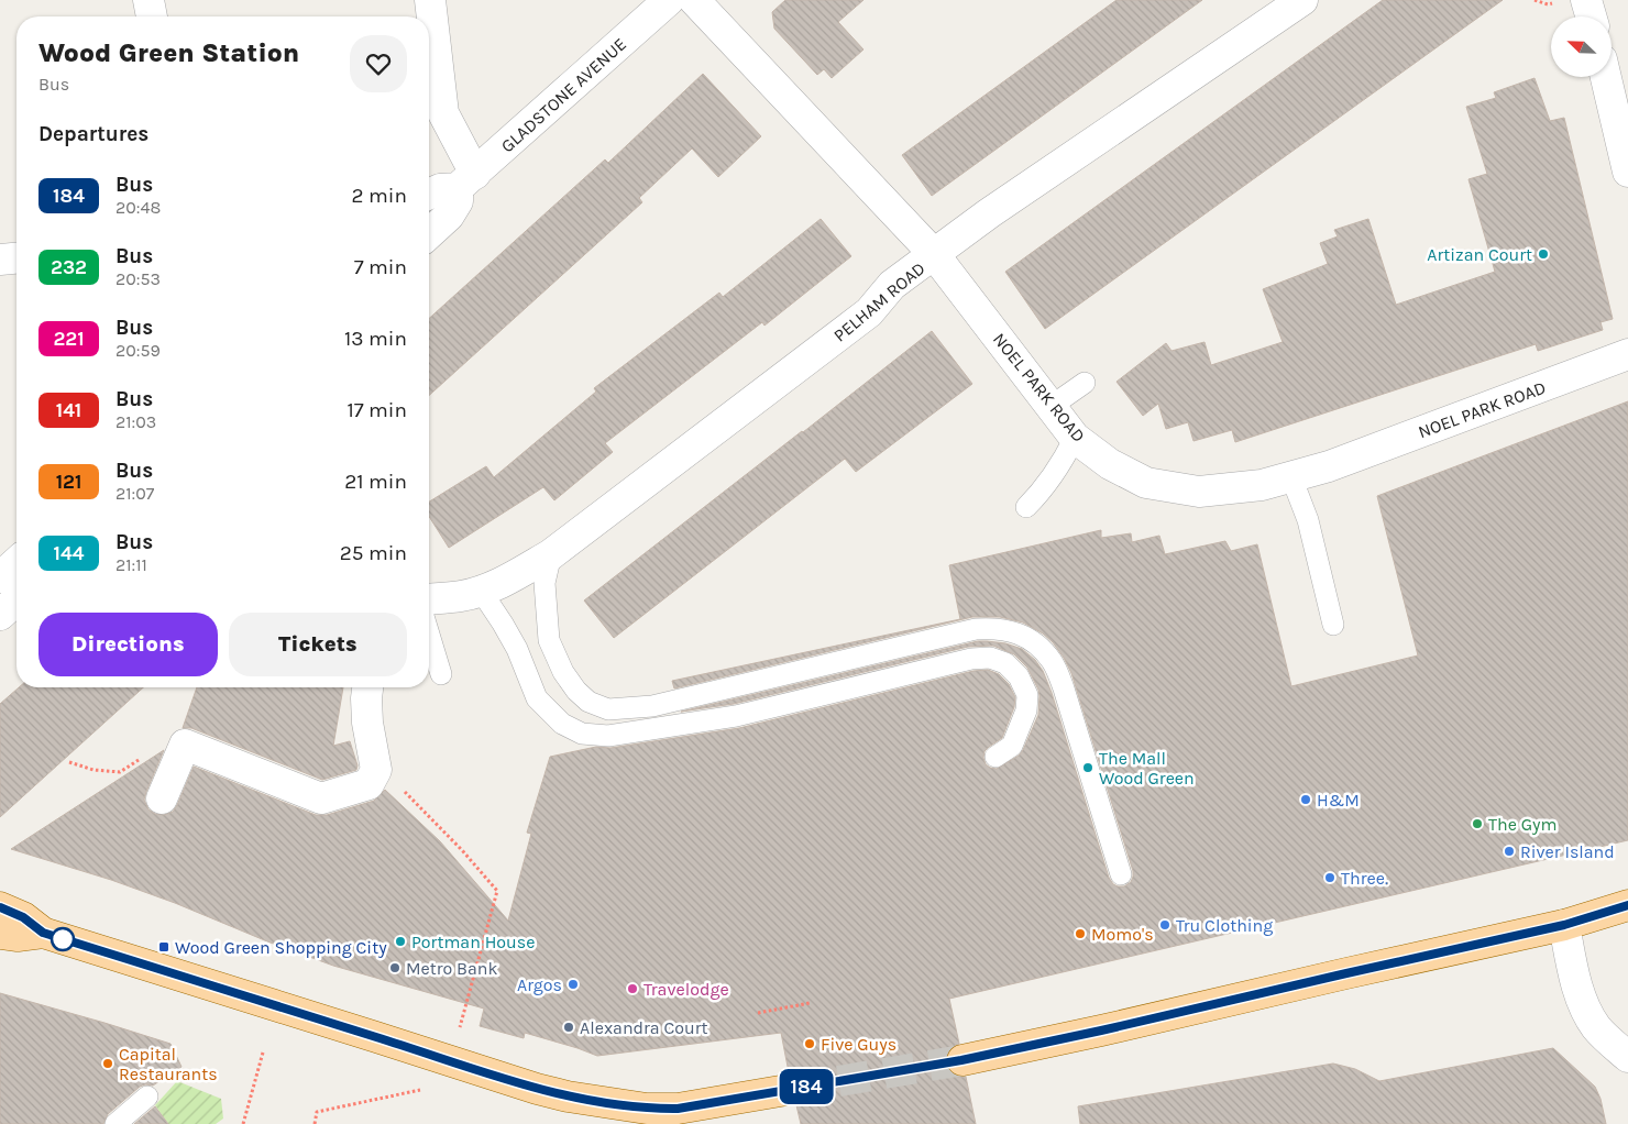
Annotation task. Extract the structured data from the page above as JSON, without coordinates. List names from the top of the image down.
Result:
{
  "streets": {
    "street": ["GLADSTONE AVENUE", "PELHAM ROAD", "NOEL PARK ROAD"]
  },
  "crossings": [
    ["PELHAM ROAD", "NOEL PARK ROAD"]
  ],
  "places": {
    "other": [
      "Artizan Court",
      "The Mall Wood Green",
      "H&M",
      "The Gym",
      "River Island",
      "Three.",
      "Tru Clothing",
      "Momo's",
      "Portman House",
      "Metro Bank",
      "Argos",
      "Travelodge",
      "Alexandra Court",
      "Five Guys",
      "Capital Restaurants"
    ],
    "transit": ["Wood Green Shopping City"]
  },
  "lines": ["bus line 184"],
  "north": "top left",
  "page": {
    "on_map": "184",
    "heading": [
      ["Wood Green Station", "Bus"],
      "Departures"
    ],
    "list": [
      {
        "mark": "184",
        "name": "Bus",
        "note": "20:48",
        "value": "2 min"
      },
      {
        "mark": "232",
        "name": "Bus",
        "note": "20:53",
        "value": "7 min"
      },
      {
        "mark": "221",
        "name": "Bus",
        "note": "20:59",
        "value": "13 min"
      },
      {
        "mark": "141",
        "name": "Bus",
        "note": "21:03",
        "value": "17 min"
      },
      {
        "mark": "121",
        "name": "Bus",
        "note": "21:07",
        "value": "21 min"
      },
      {
        "mark": "144",
        "name": "Bus",
        "note": "21:11",
        "value": "25 min"
      }
    ],
    "buttons": ["Directions", "Tickets"]
  }
}
